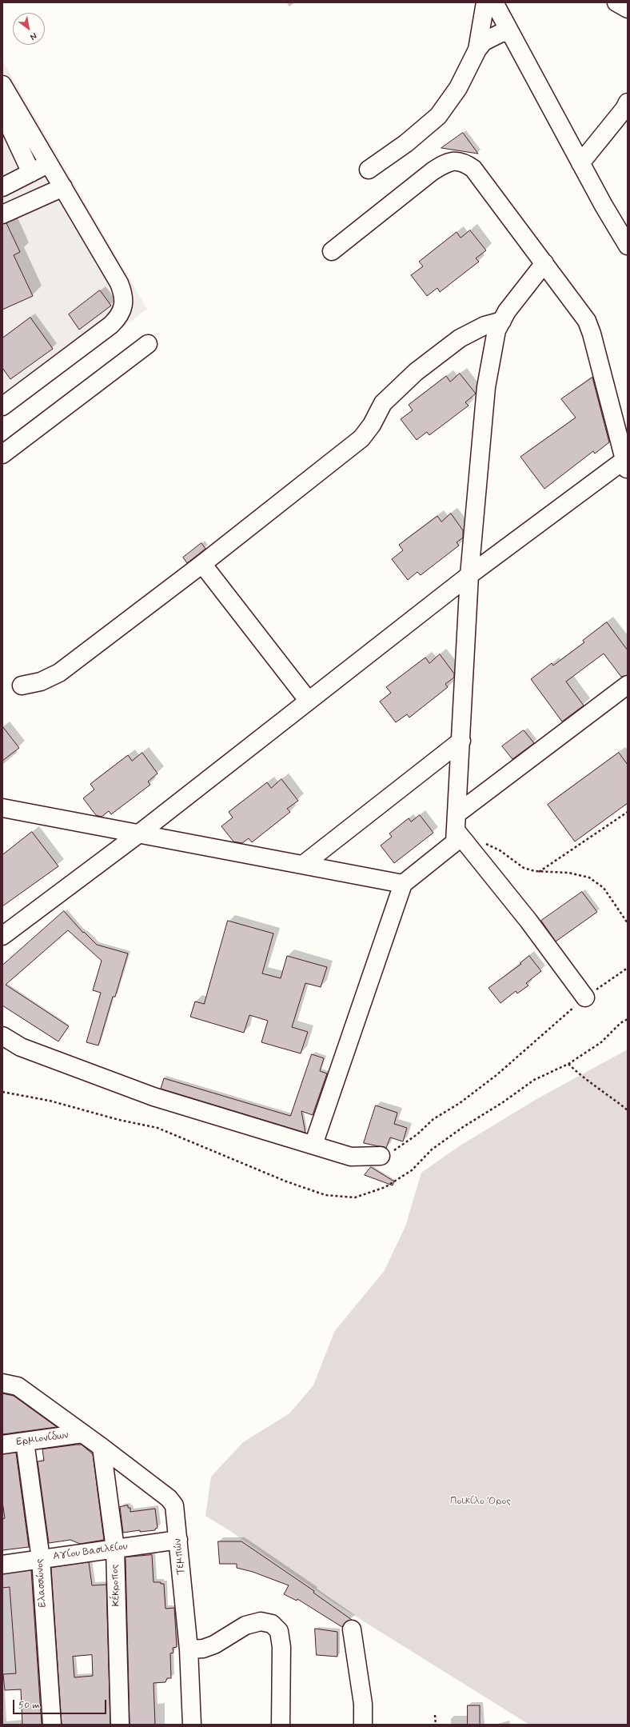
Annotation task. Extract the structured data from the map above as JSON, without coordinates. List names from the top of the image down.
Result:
{
  "streets": {
    "street": [
      "Ερμιονίδων",
      "Αγίου Βασιλείου",
      "Τεμπών",
      "Ελασσώνος",
      "Κέκροπος"
    ]
  },
  "crossings": [
    ["Ερμιονίδων", "Τεμπών"],
    ["Ερμιονίδων", "Ελασσώνος"],
    ["Αγίου Βασιλείου", "Τεμπών"],
    ["Αγίου Βασιλείου", "Ελασσώνος"],
    ["Αγίου Βασιλείου", "Κέκροπος"],
    ["Τεμπών", "Κέκροπος"]
  ],
  "parks": ["Ποικίλο Όρος"],
  "scale_bar": "50 m",
  "north": "bottom right"
}
